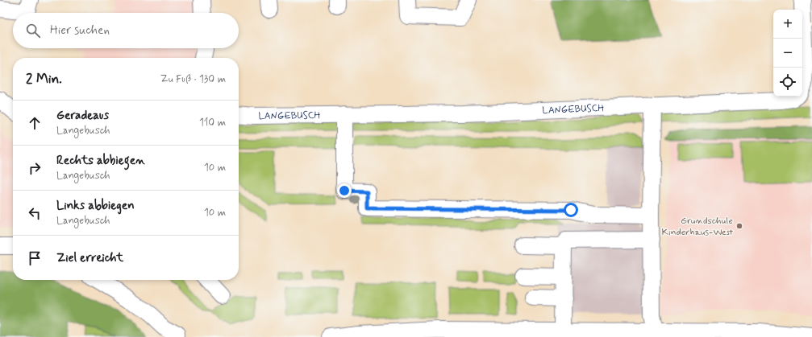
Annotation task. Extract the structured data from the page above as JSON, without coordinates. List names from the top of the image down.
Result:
{
  "streets": {
    "street": ["LANGEBUSCH"]
  },
  "places": ["Grundschule Kinderhaus-West"],
  "page": {
    "map_buttons": ["+", "−"],
    "search": "Hier suchen",
    "heading": ["2 Min.", "Zu Fuß · 130 m"],
    "list": [
      ["Geradeaus", "Langebusch", "110 m"],
      ["Rechts abbiegen", "Langebusch", "10 m"],
      ["Links abbiegen", "Langebusch", "10 m"],
      "Ziel erreicht"
    ]
  }
}
